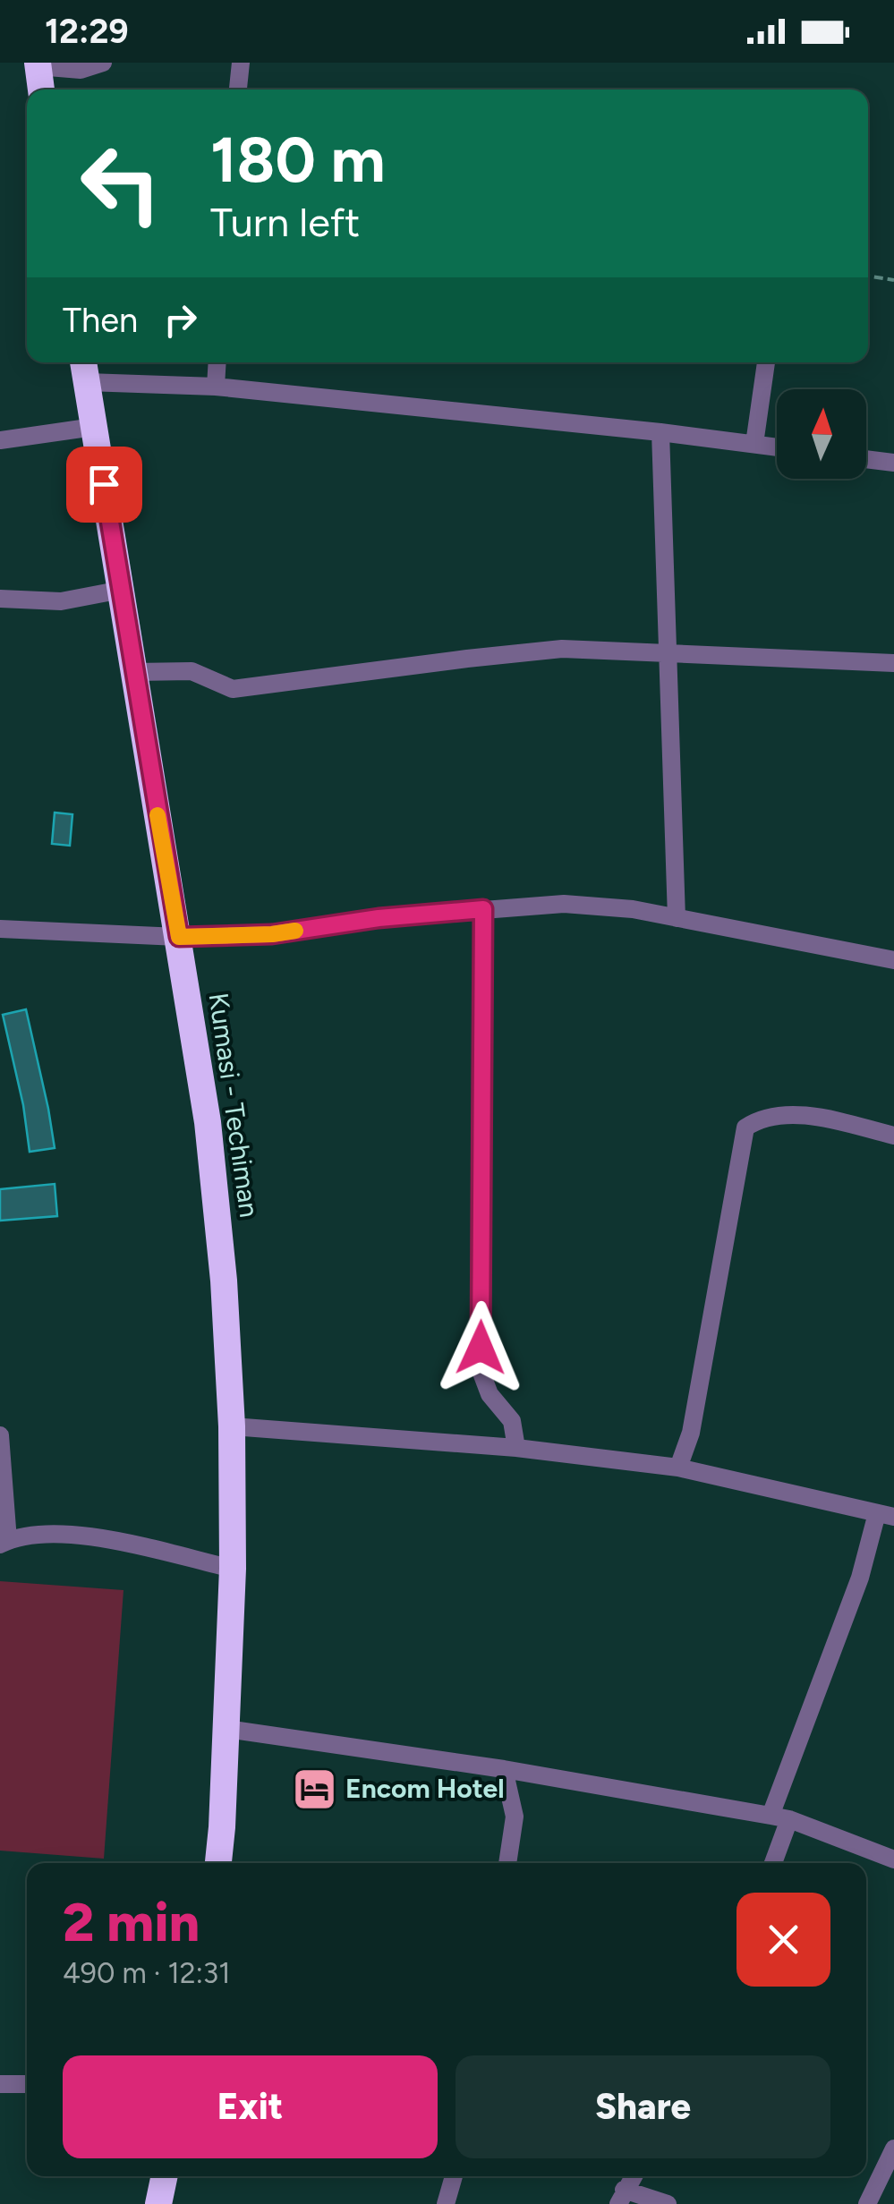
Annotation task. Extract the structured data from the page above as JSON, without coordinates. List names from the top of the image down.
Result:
{
  "streets": {
    "highway": ["Kumasi - Techiman"]
  },
  "places": {
    "hotel": ["Encom Hotel"]
  },
  "north": "top",
  "page": {
    "status": "12:29",
    "turn": ["180 m", "Turn left"],
    "then": "Then",
    "heading": ["2 min", "490 m · 12:31"],
    "buttons": ["Exit", "Share"]
  }
}
